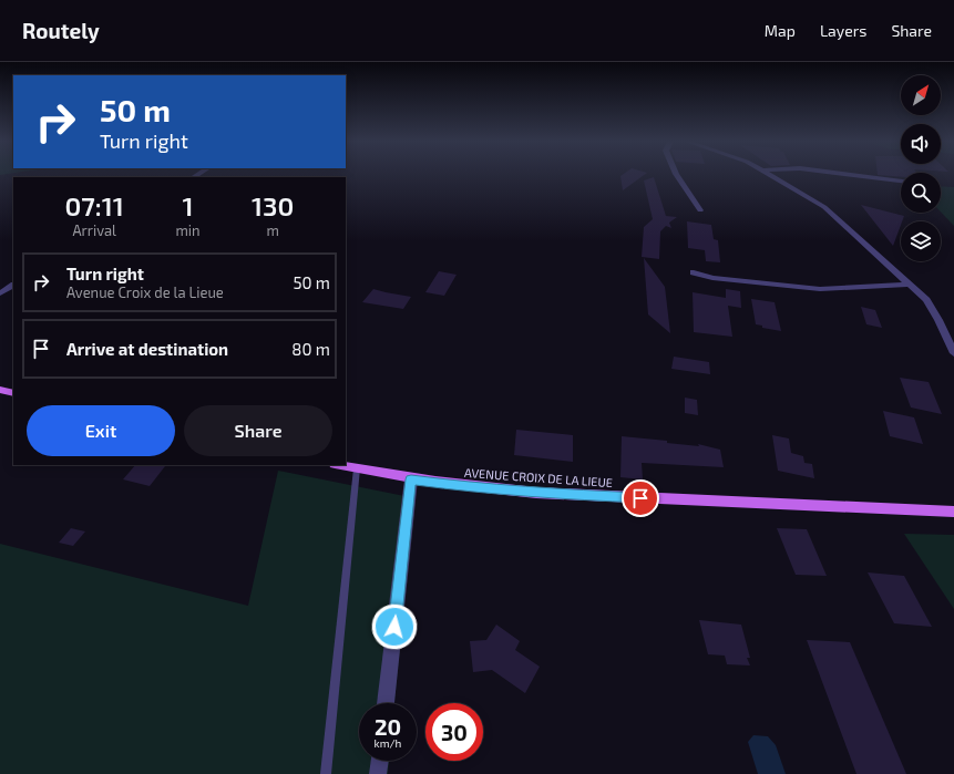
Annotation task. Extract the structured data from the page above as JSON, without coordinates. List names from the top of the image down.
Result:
{
  "streets": {
    "main road": ["AVENUE CROIX DE LA LIEUE"]
  },
  "north": "top right",
  "page": {
    "header": "Routely",
    "nav": ["Map", "Layers", "Share"],
    "turn": ["50 m", "Turn right"],
    "eta": [
      "07:11",
      "Arrival",
      "1",
      "min",
      "130",
      "m"
    ],
    "list": [
      {
        "name": "Turn right",
        "note": "Avenue Croix de la Lieue",
        "value": "50 m"
      },
      {
        "name": "Arrive at destination",
        "value": "80 m"
      }
    ],
    "buttons": ["Exit", "Share"],
    "speed": "20 km/h",
    "limit": "30"
  }
}
